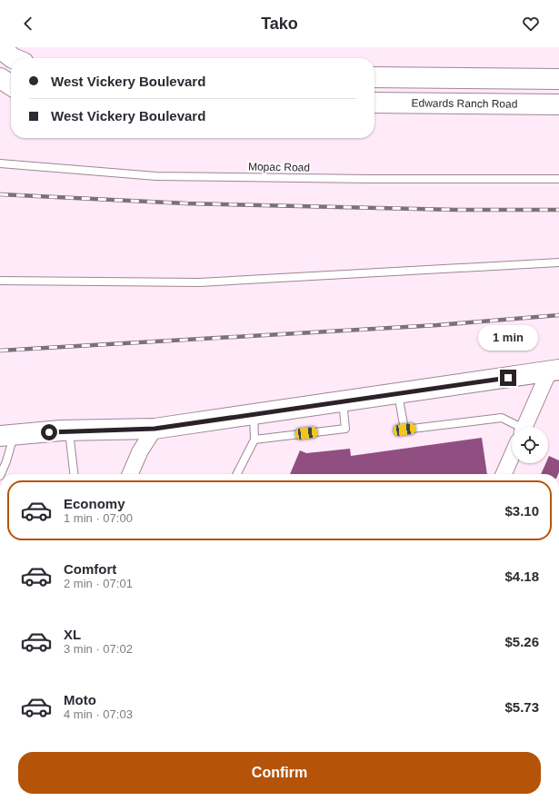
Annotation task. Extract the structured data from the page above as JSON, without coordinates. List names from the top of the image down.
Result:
{
  "streets": {
    "main road": ["Edwards Ranch Road"],
    "lane": ["Mopac Road"]
  },
  "page": {
    "header": "Tako",
    "banner": ["West Vickery Boulevard", "West Vickery Boulevard"],
    "bubble": "1 min",
    "list": [
      {
        "name": "Economy",
        "note": "1 min · 07:00",
        "value": "$3.10"
      },
      {
        "name": "Comfort",
        "note": "2 min · 07:01",
        "value": "$4.18"
      },
      {
        "name": "XL",
        "note": "3 min · 07:02",
        "value": "$5.26"
      },
      {
        "name": "Moto",
        "note": "4 min · 07:03",
        "value": "$5.73"
      }
    ],
    "buttons": "Confirm"
  }
}
